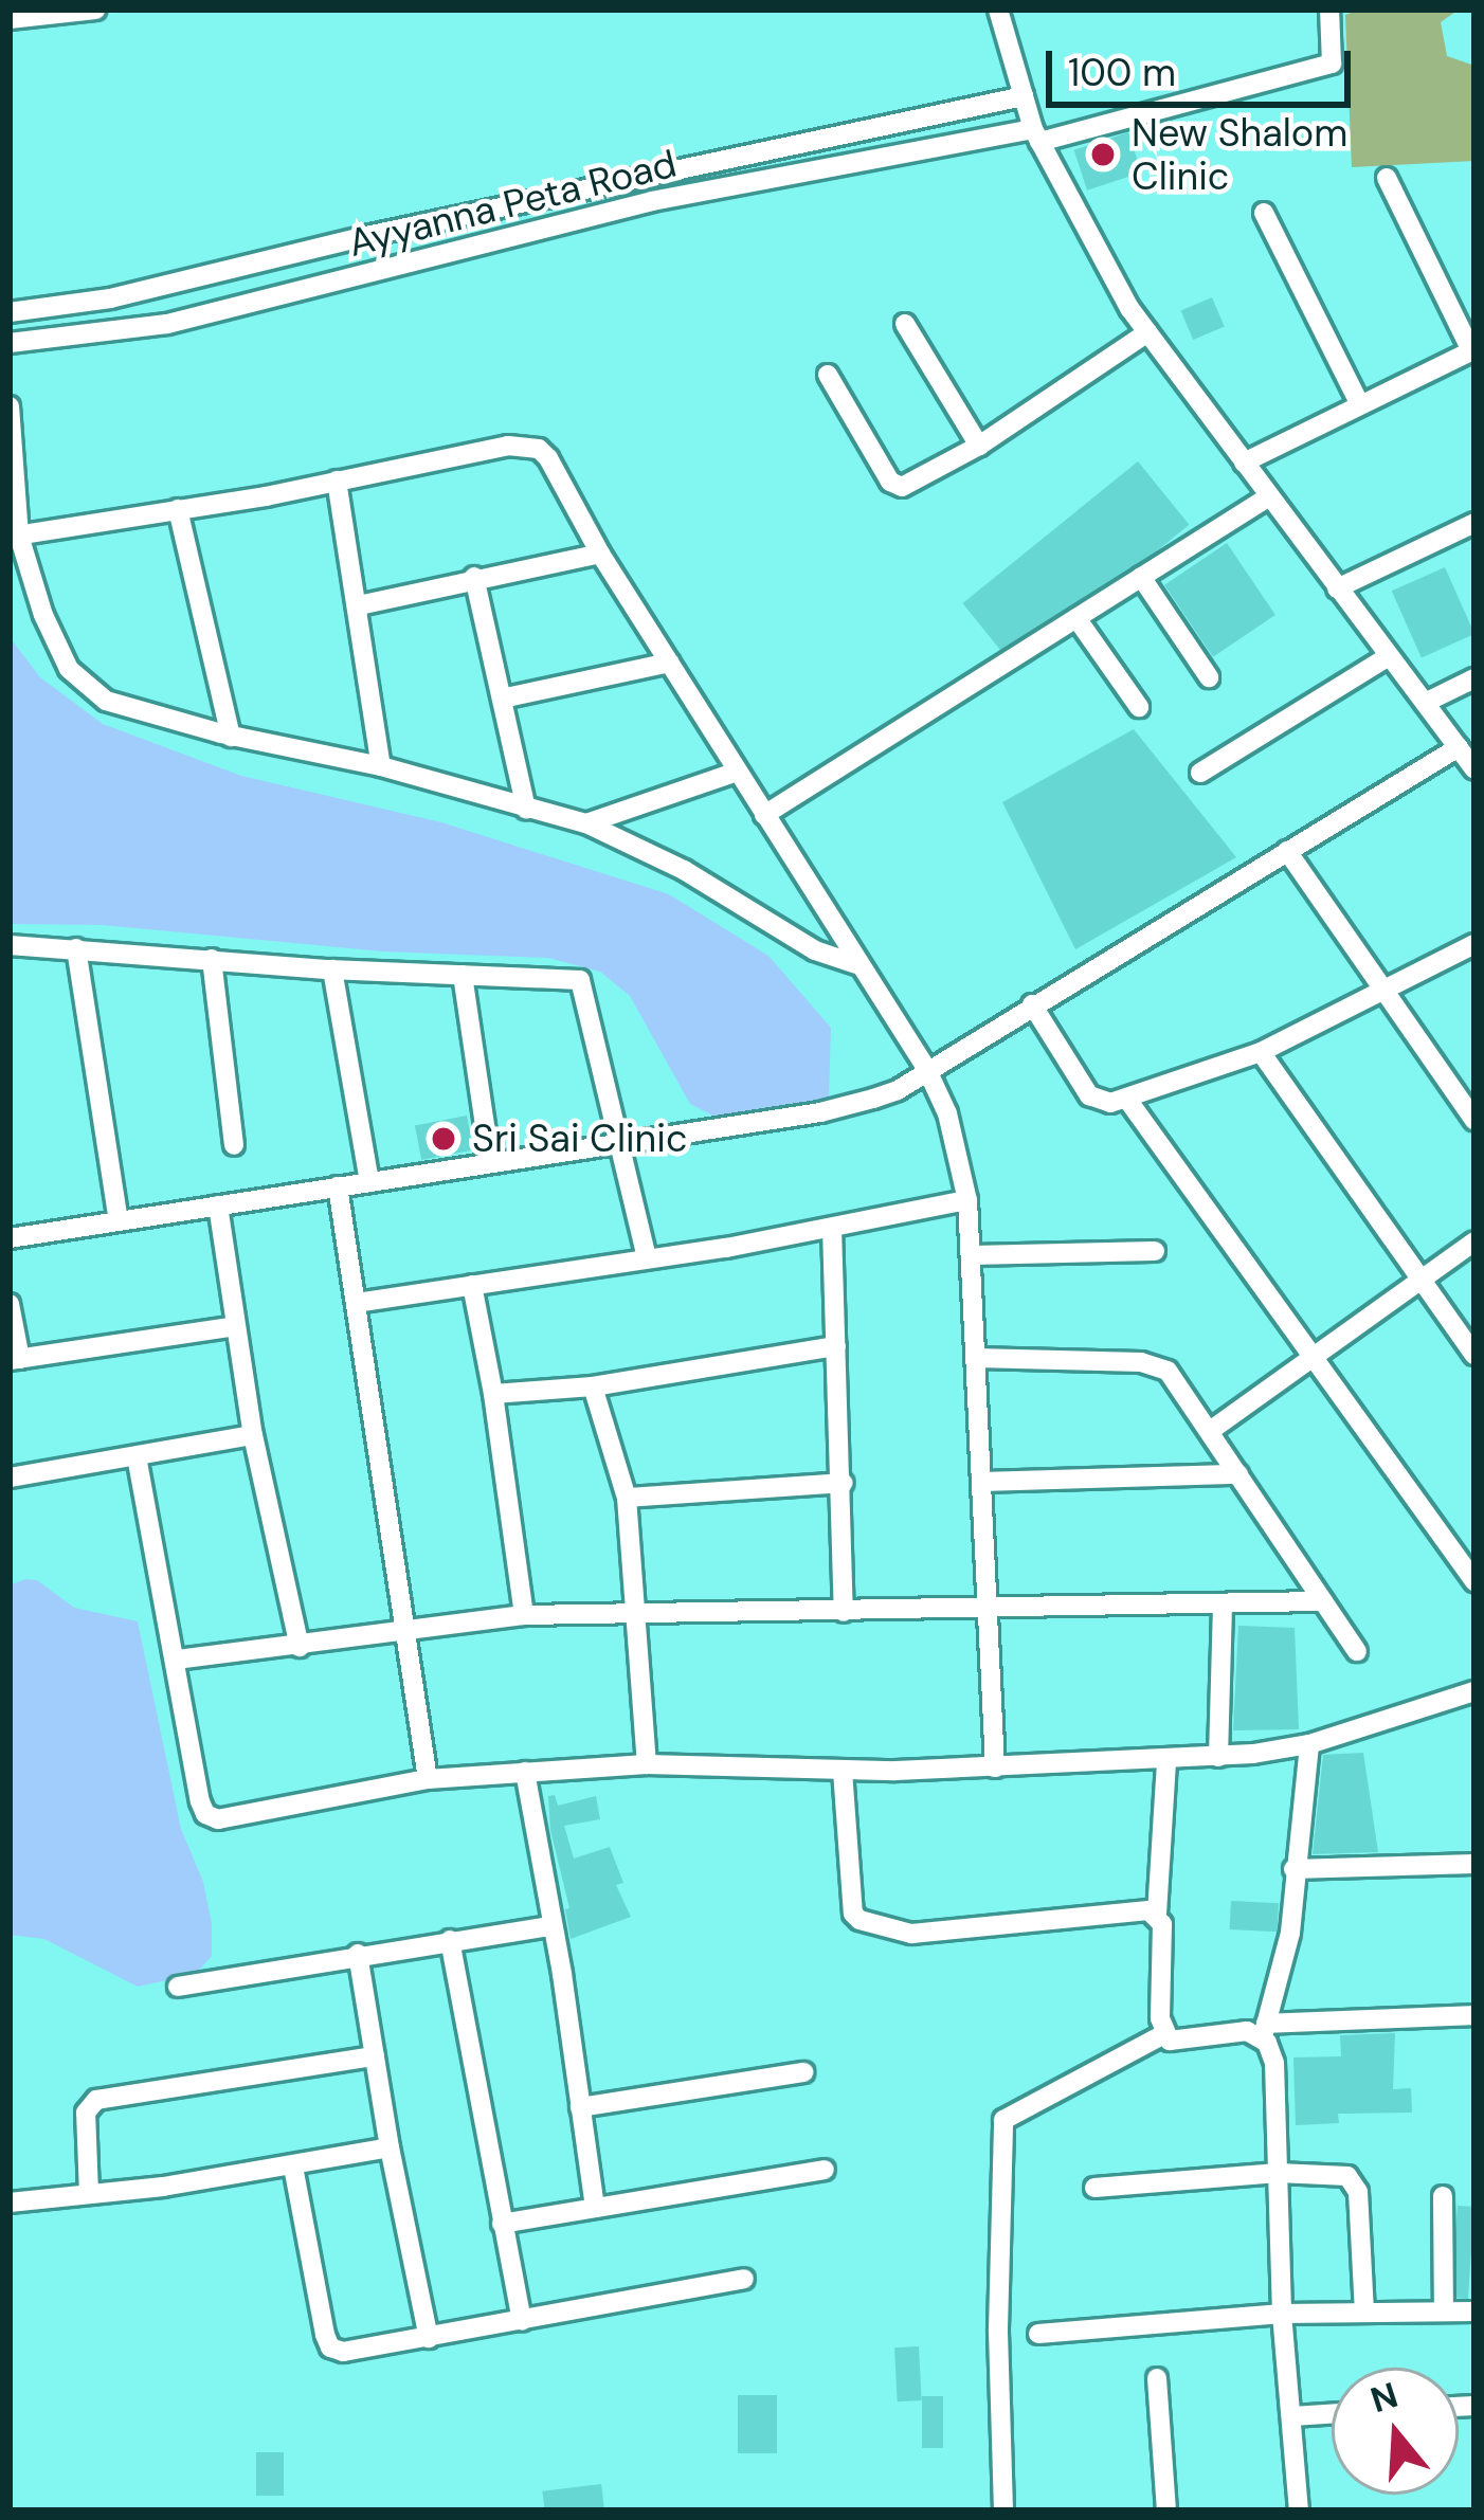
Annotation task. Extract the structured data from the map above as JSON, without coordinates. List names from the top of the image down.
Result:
{
  "streets": {
    "street": ["Ayyanna Peta Road"]
  },
  "places": ["New Shalom Clinic", "Sri Sai Clinic"],
  "scale_bar": "100 m",
  "north": "top"
}
